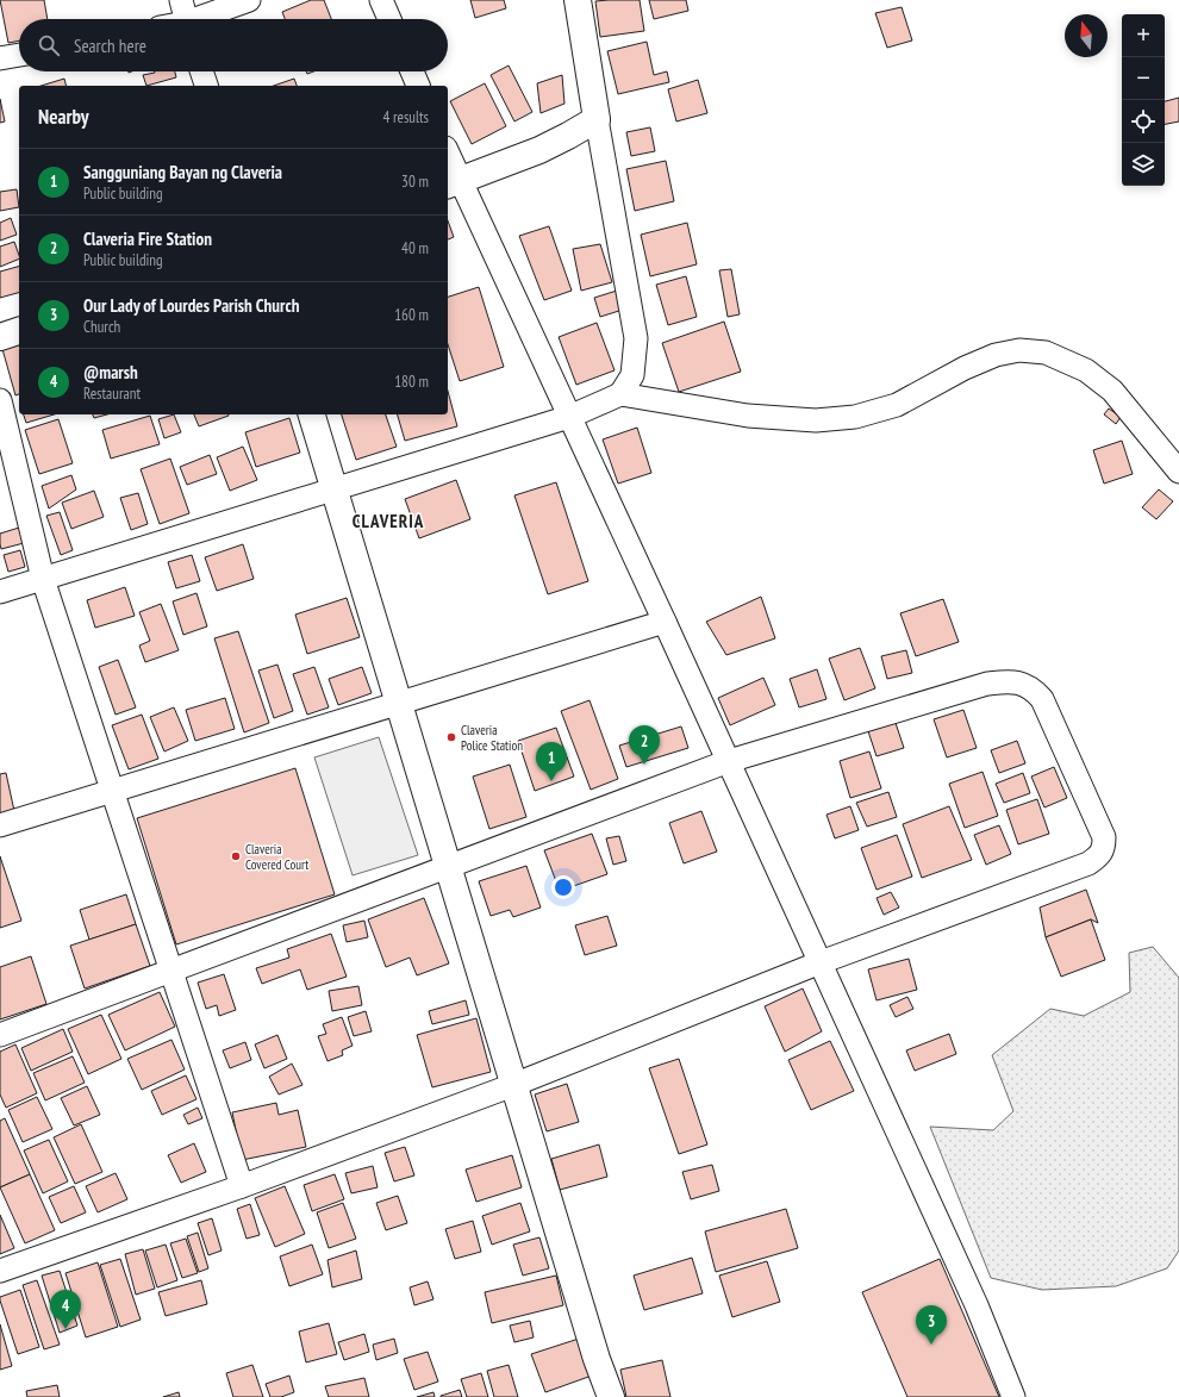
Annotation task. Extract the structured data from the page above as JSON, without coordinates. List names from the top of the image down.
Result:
{
  "districts": ["CLAVERIA"],
  "places": ["Claveria Police Station", "Claveria Covered Court"],
  "north": "top",
  "page": {
    "map_buttons": ["+", "−"],
    "search": "Search here",
    "heading": ["Nearby", "4 results"],
    "list": [
      {
        "mark": "1",
        "name": "Sangguniang Bayan ng Claveria",
        "note": "Public building",
        "value": "30 m"
      },
      {
        "mark": "2",
        "name": "Claveria Fire Station",
        "note": "Public building",
        "value": "40 m"
      },
      {
        "mark": "3",
        "name": "Our Lady of Lourdes Parish Church",
        "note": "Church",
        "value": "160 m"
      },
      {
        "mark": "4",
        "name": "@marsh",
        "note": "Restaurant",
        "value": "180 m"
      }
    ],
    "pins": [
      "2",
      "1",
      "4",
      "3"
    ]
  }
}
